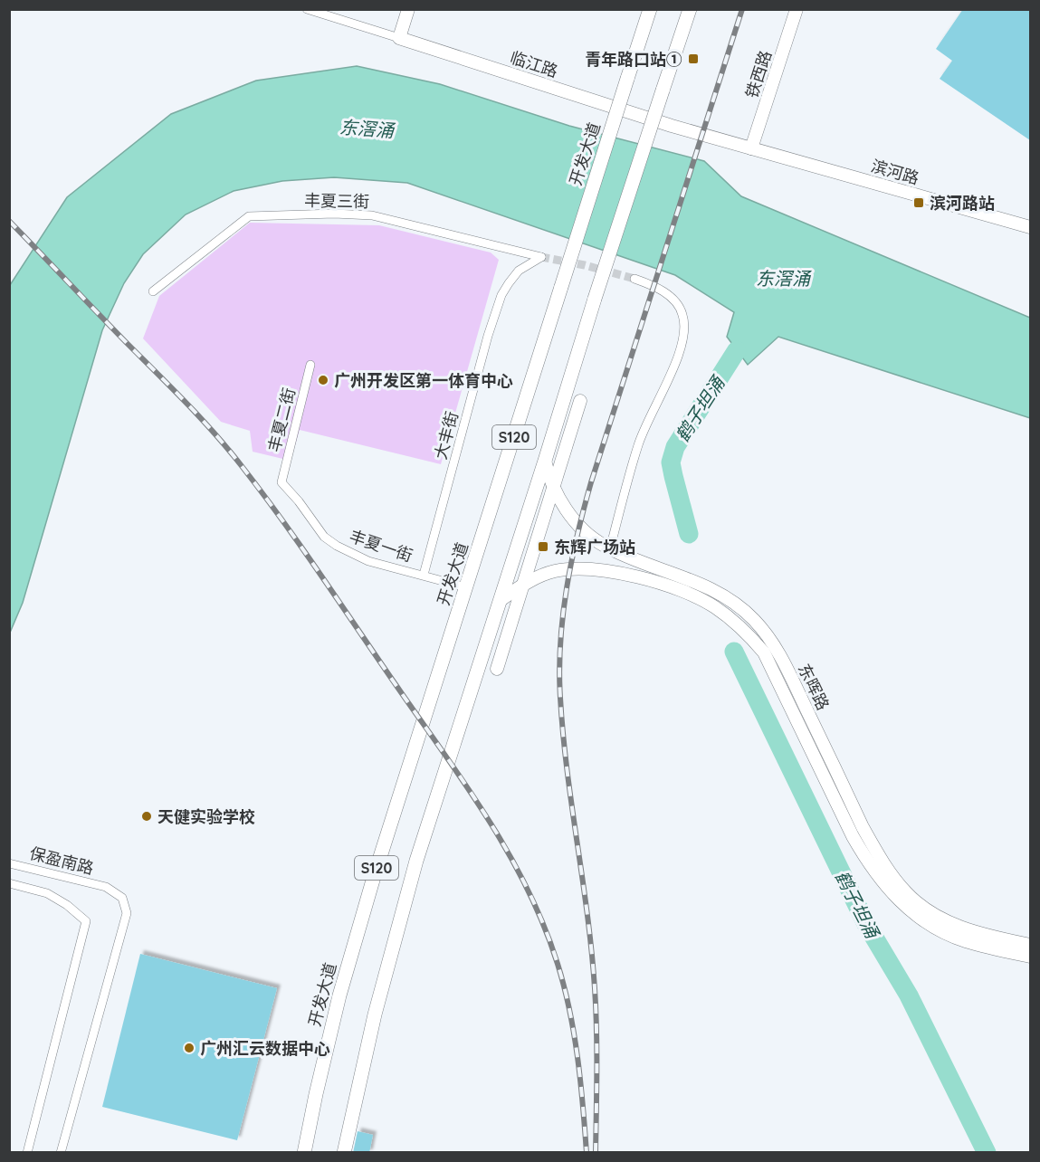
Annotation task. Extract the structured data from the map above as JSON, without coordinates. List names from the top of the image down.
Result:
{
  "streets": {
    "main road": ["开发大道", "S120"],
    "street": [
      "临江路",
      "铁西路",
      "滨河路",
      "丰夏三街",
      "丰夏二街",
      "大丰街",
      "丰夏一街",
      "东晖路",
      "保盈南路"
    ]
  },
  "crossings": [
    ["临江路", "铁西路"],
    ["临江路", "滨河路"],
    ["铁西路", "滨河路"],
    ["开发大道", "丰夏一街"],
    ["丰夏三街", "大丰街"],
    ["丰夏二街", "丰夏一街"],
    ["大丰街", "丰夏一街"],
    ["S120", "东晖路"]
  ],
  "water": ["东滘涌", "鹤子坦涌"],
  "places": {
    "transit": ["青年路口站①", "滨河路站", "东辉广场站"],
    "other": ["广州开发区第一体育中心", "天健实验学校", "广州汇云数据中心"]
  }
}
